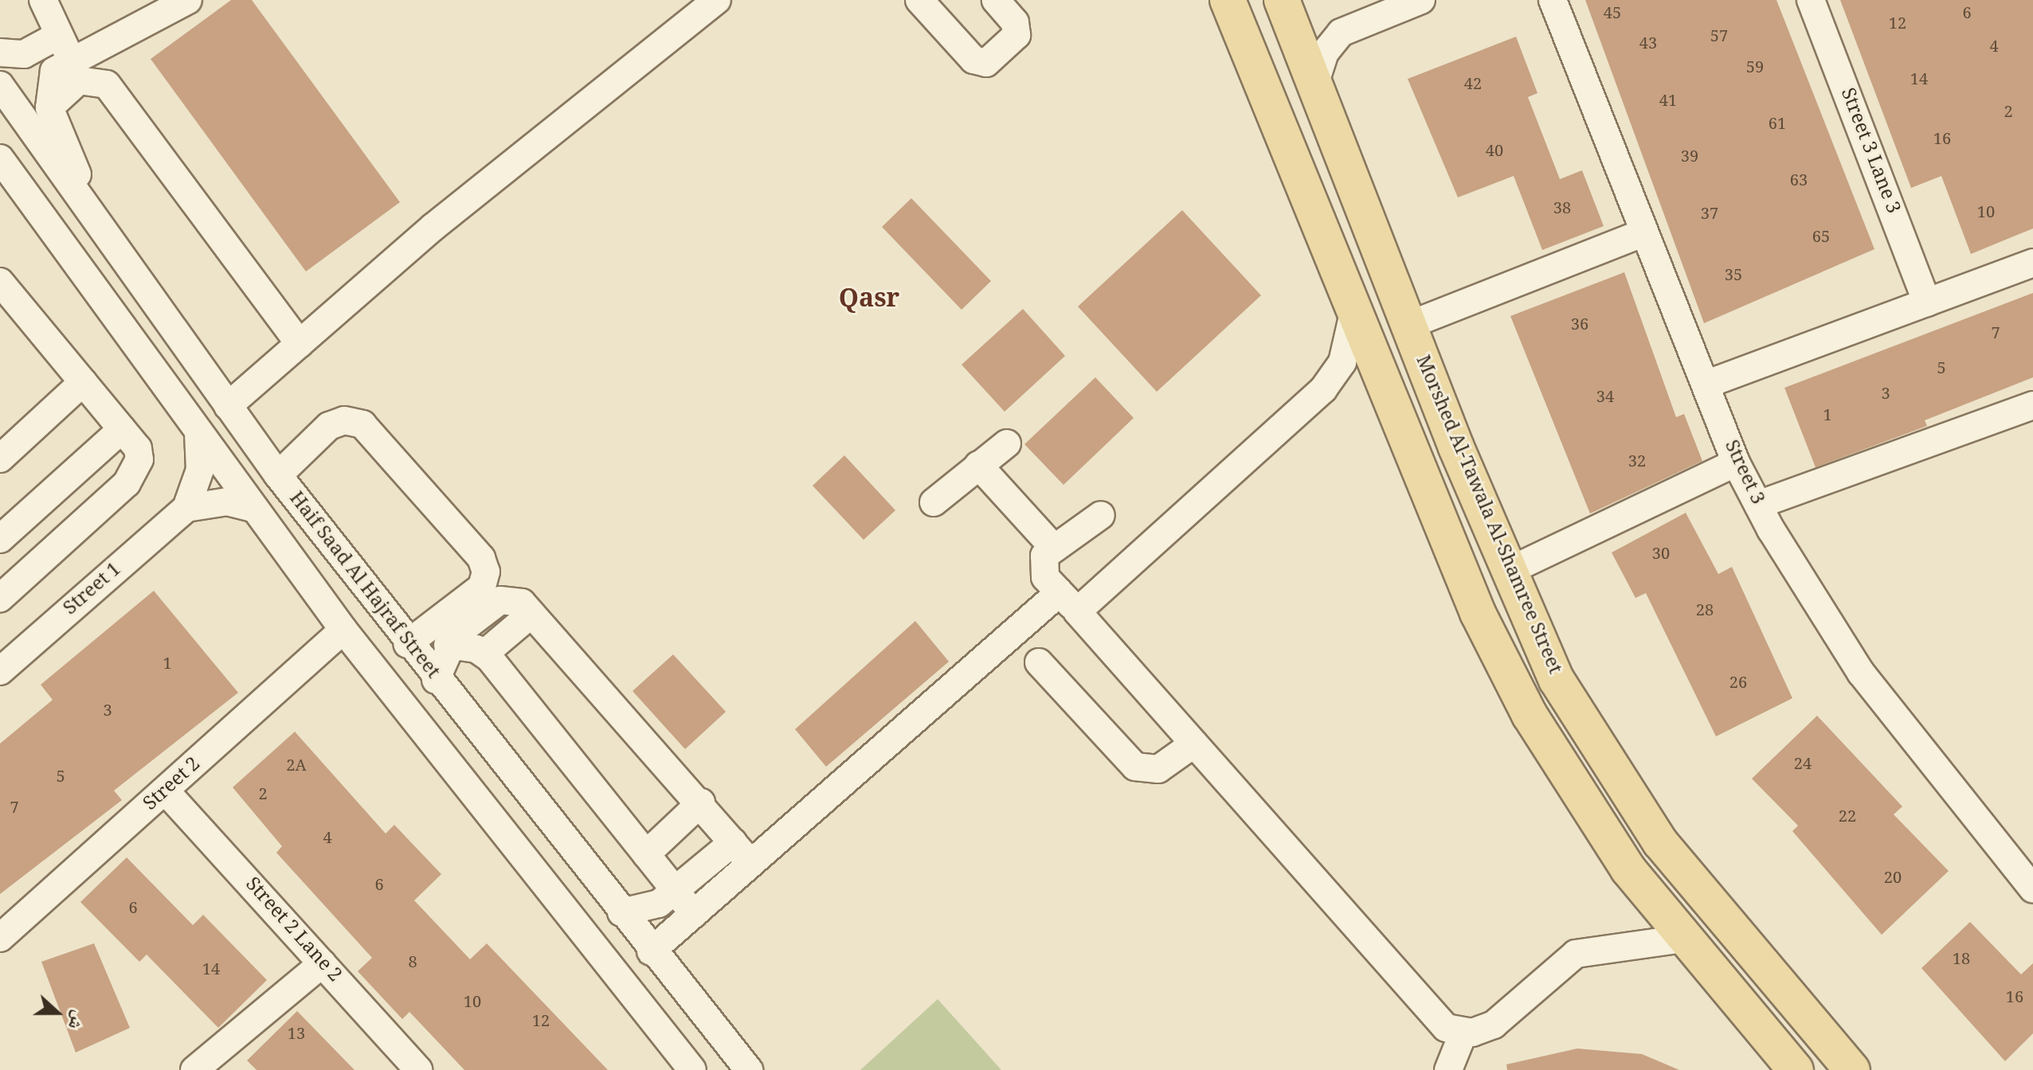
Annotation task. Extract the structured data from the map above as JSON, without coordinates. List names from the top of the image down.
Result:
{
  "streets": {
    "main road": ["Morshed Al-Tawala Al-Shamree Street"],
    "street": [
      "Street 3 Lane 3",
      "Street 3",
      "Haif Saad Al Hajraf Street",
      "Street 1",
      "Street 2",
      "Street 2 Lane 2"
    ]
  },
  "crossings": [
    ["Haif Saad Al Hajraf Street", "Street 1"],
    ["Haif Saad Al Hajraf Street", "Street 2"],
    ["Street 2", "Street 2 Lane 2"]
  ],
  "districts": ["Qasr"],
  "house_numbers": [
    "45",
    "6",
    "12",
    "57",
    "43",
    "4",
    "59",
    "14",
    "42",
    "41",
    "2",
    "61",
    "16",
    "40",
    "39",
    "63",
    "38",
    "10",
    "37",
    "65",
    "35",
    "36",
    "7",
    "5",
    "3",
    "34",
    "1",
    "32",
    "30",
    "28",
    "1",
    "26",
    "3",
    "24",
    "2A",
    "5",
    "2",
    "7",
    "22",
    "4",
    "20",
    "6",
    "6",
    "18",
    "8",
    "14",
    "16",
    "10",
    "12",
    "13"
  ],
  "north": "right"
}
